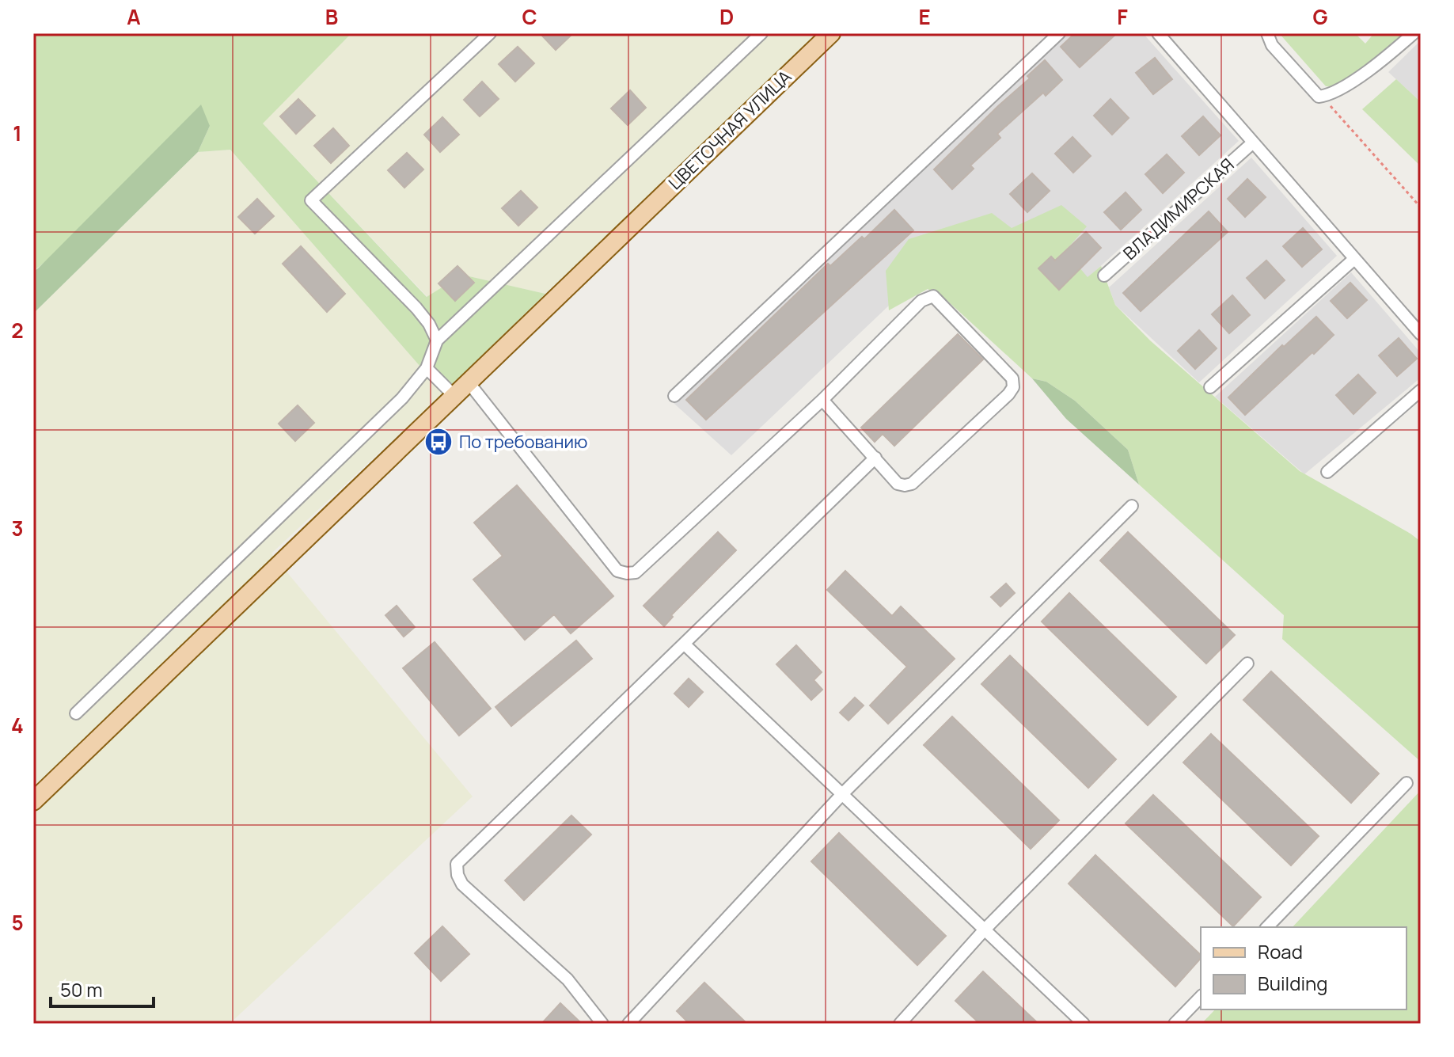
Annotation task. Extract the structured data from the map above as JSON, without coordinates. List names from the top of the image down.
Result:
{
  "streets": {
    "main road": ["ЦВЕТОЧНАЯ УЛИЦА"],
    "street": ["ВЛАДИМИРСКАЯ"]
  },
  "places": {
    "bus stop": ["По требованию"]
  },
  "legend": ["Road", "Building"],
  "scale_bar": "50 m",
  "grid": {
    "columns": [
      "A",
      "B",
      "C",
      "D",
      "E",
      "F",
      "G"
    ],
    "rows": [
      "1",
      "2",
      "3",
      "4",
      "5"
    ]
  }
}
